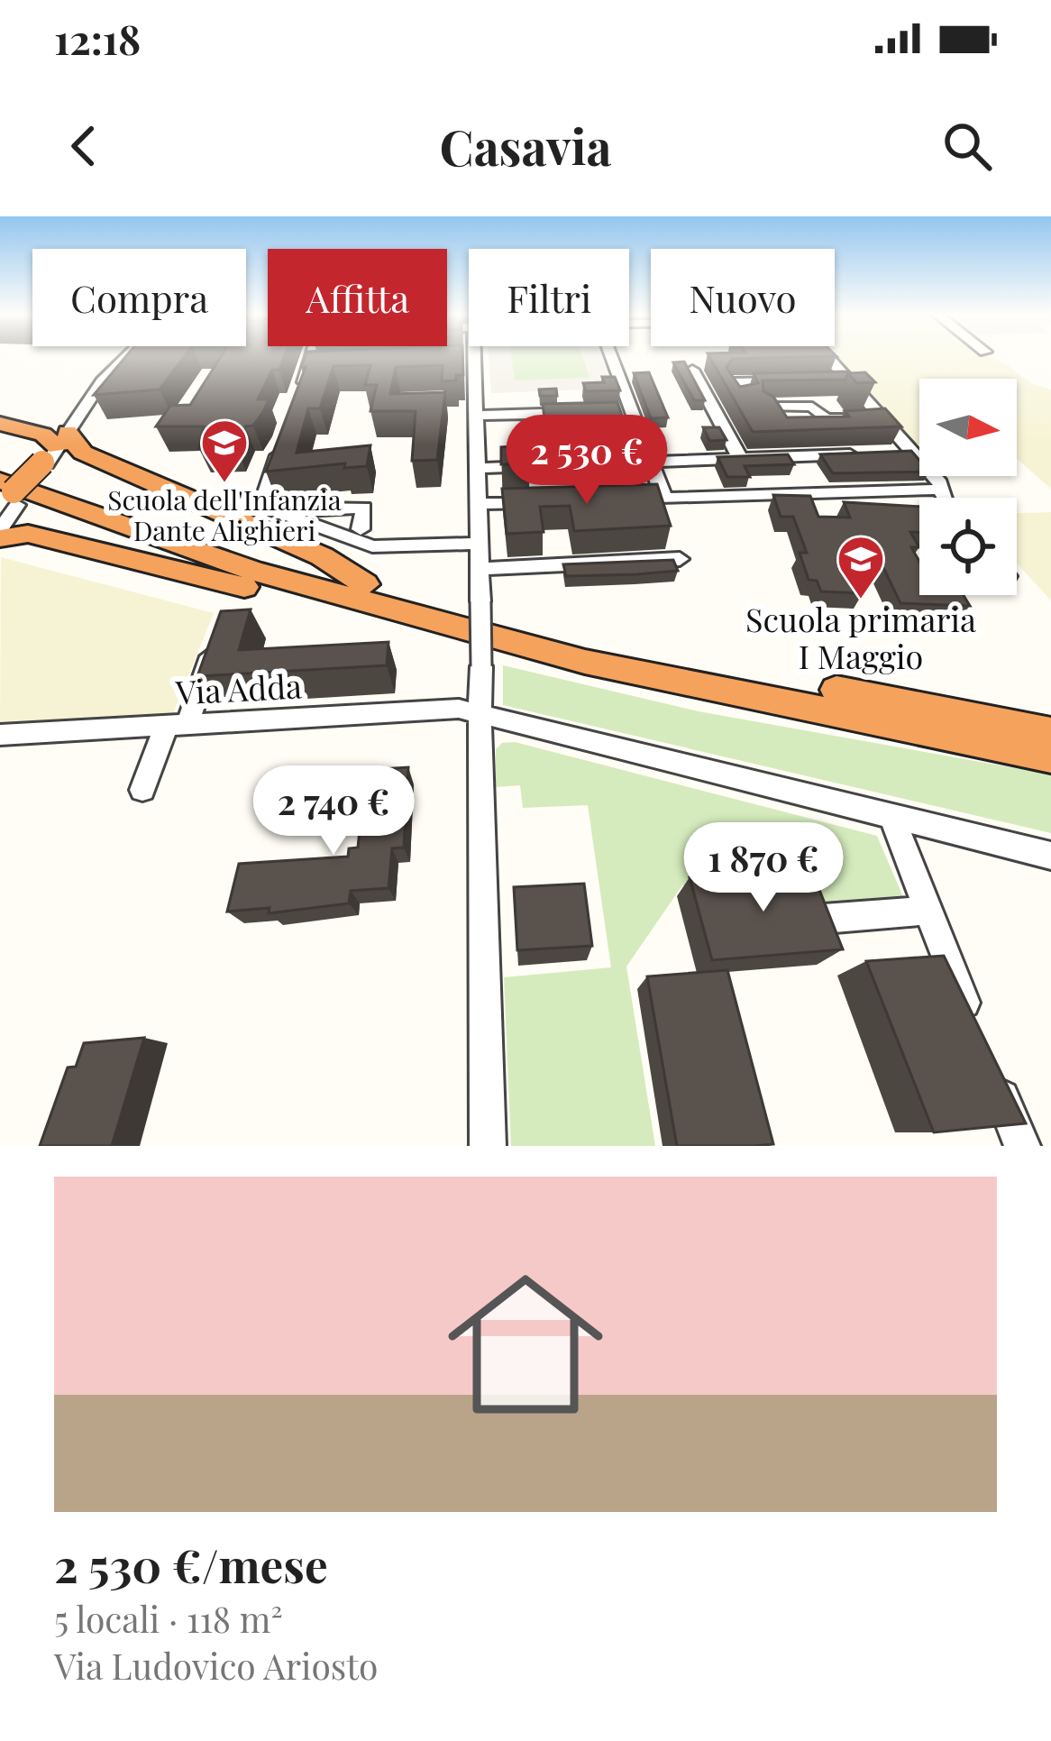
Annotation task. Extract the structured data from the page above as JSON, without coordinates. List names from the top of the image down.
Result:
{
  "streets": {
    "street": ["Via Adda"]
  },
  "places": {
    "school or university": ["Scuola dell'Infanzia Dante Alighieri", "Scuola primaria I Maggio"]
  },
  "north": "right",
  "page": {
    "status": "12:18",
    "header": "Casavia",
    "chip": [
      "Compra",
      "Affitta",
      "Filtri",
      "Nuovo"
    ],
    "price": ["2 530 €", "2 740 €", "1 870 €"],
    "list": [
      {
        "name": "2 530 €/mese",
        "note": "5 locali · 118 m² · Via Ludovico Ariosto"
      }
    ]
  }
}
